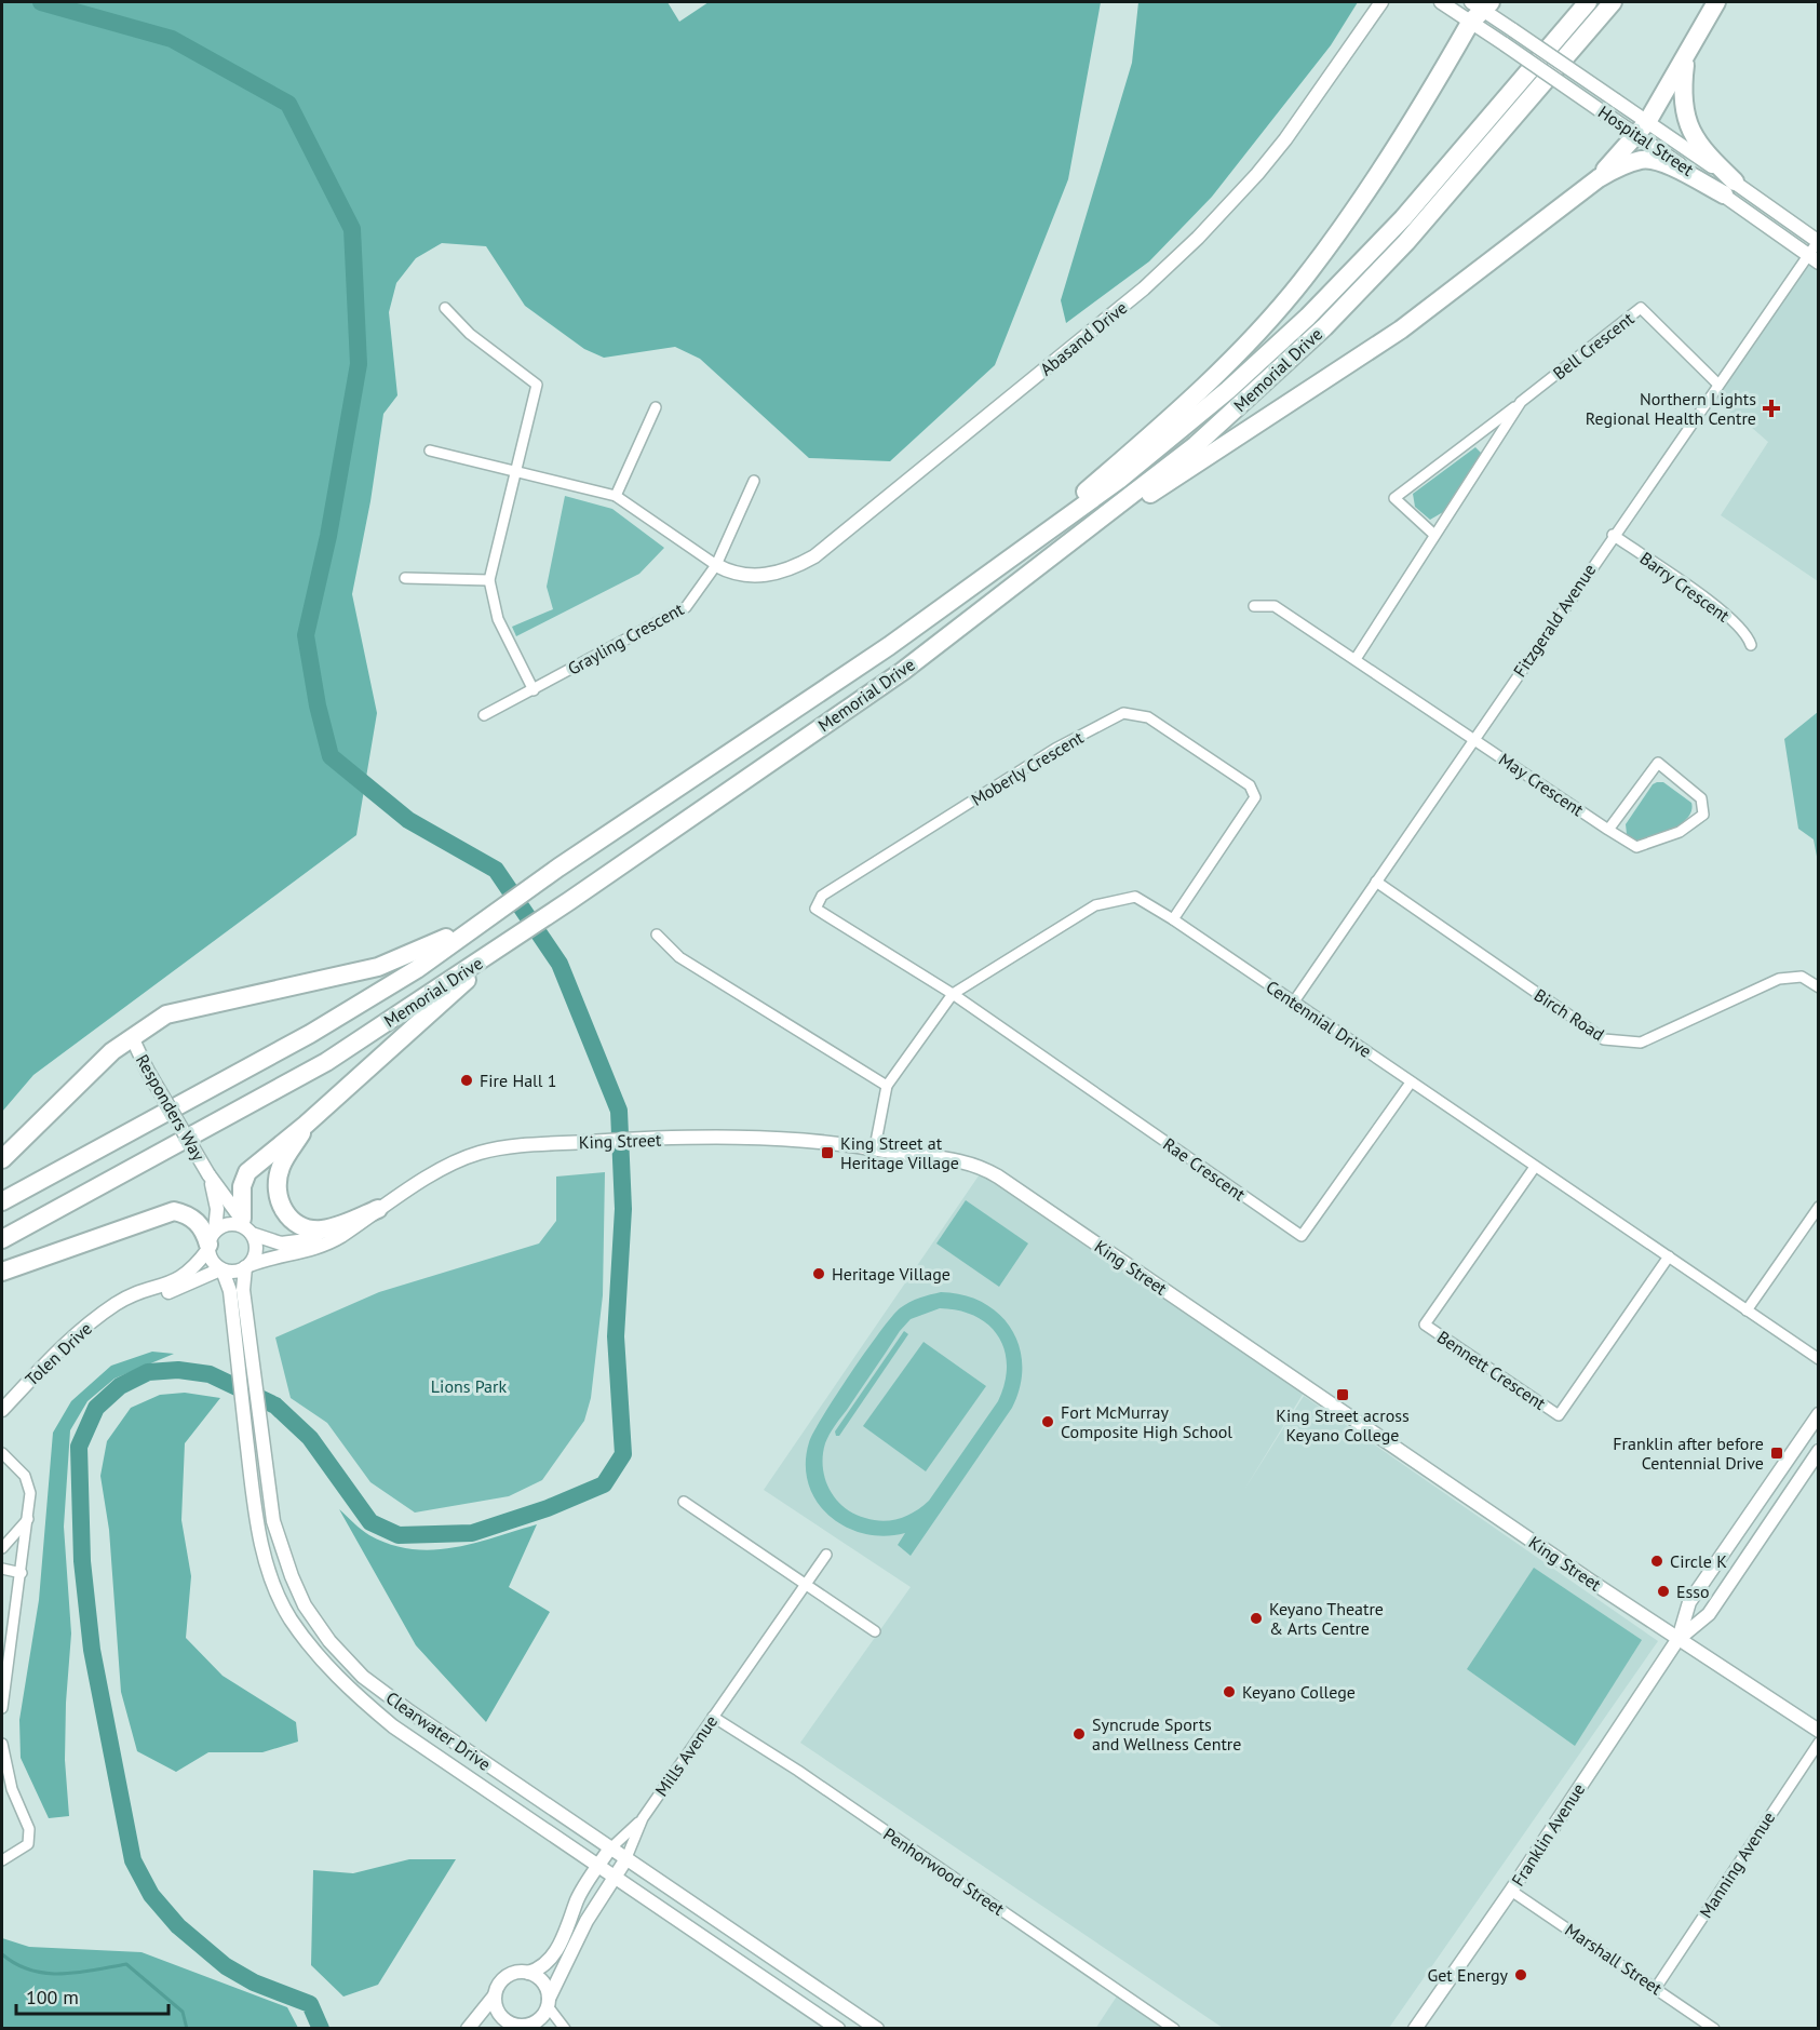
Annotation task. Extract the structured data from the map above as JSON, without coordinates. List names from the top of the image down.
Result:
{
  "streets": {
    "highway": ["Memorial Drive"],
    "main road": [
      "Hospital Street",
      "Abasand Drive",
      "Responders Way",
      "King Street",
      "Tolen Drive",
      "Clearwater Drive",
      "Franklin Avenue"
    ],
    "street": [
      "Bell Crescent",
      "Barry Crescent",
      "Fitzgerald Avenue",
      "Grayling Crescent",
      "Moberly Crescent",
      "May Crescent",
      "Birch Road",
      "Centennial Drive",
      "Rae Crescent",
      "Bennett Crescent",
      "Mills Avenue",
      "Manning Avenue",
      "Penhorwood Street",
      "Marshall Street"
    ]
  },
  "crossings": [
    ["Hospital Street", "Fitzgerald Avenue"],
    ["Abasand Drive", "Grayling Crescent"],
    ["Bell Crescent", "Fitzgerald Avenue"],
    ["Barry Crescent", "Fitzgerald Avenue"],
    ["Fitzgerald Avenue", "May Crescent"],
    ["Fitzgerald Avenue", "Birch Road"],
    ["Fitzgerald Avenue", "Centennial Drive"],
    ["Moberly Crescent", "Centennial Drive"],
    ["Moberly Crescent", "Rae Crescent"],
    ["Centennial Drive", "King Street"],
    ["Centennial Drive", "Rae Crescent"],
    ["Centennial Drive", "Bennett Crescent"],
    ["Responders Way", "King Street"],
    ["Responders Way", "Tolen Drive"],
    ["Responders Way", "Clearwater Drive"],
    ["King Street", "Tolen Drive"],
    ["King Street", "Clearwater Drive"],
    ["King Street", "Franklin Avenue"],
    ["Tolen Drive", "Clearwater Drive"],
    ["Clearwater Drive", "Mills Avenue"],
    ["Mills Avenue", "Penhorwood Street"],
    ["Franklin Avenue", "Marshall Street"],
    ["Manning Avenue", "Marshall Street"]
  ],
  "parks": ["Lions Park"],
  "places": {
    "health": ["Northern Lights Regional Health Centre"],
    "other": [
      "Fire Hall 1",
      "Heritage Village",
      "Fort McMurray Composite High School",
      "Circle K",
      "Esso",
      "Keyano Theatre & Arts Centre",
      "Keyano College",
      "Syncrude Sports and Wellness Centre",
      "Get Energy"
    ],
    "transit": ["King Street at Heritage Village", "King Street across Keyano College", "Franklin after before Centennial Drive"]
  },
  "scale_bar": "100 m"
}
